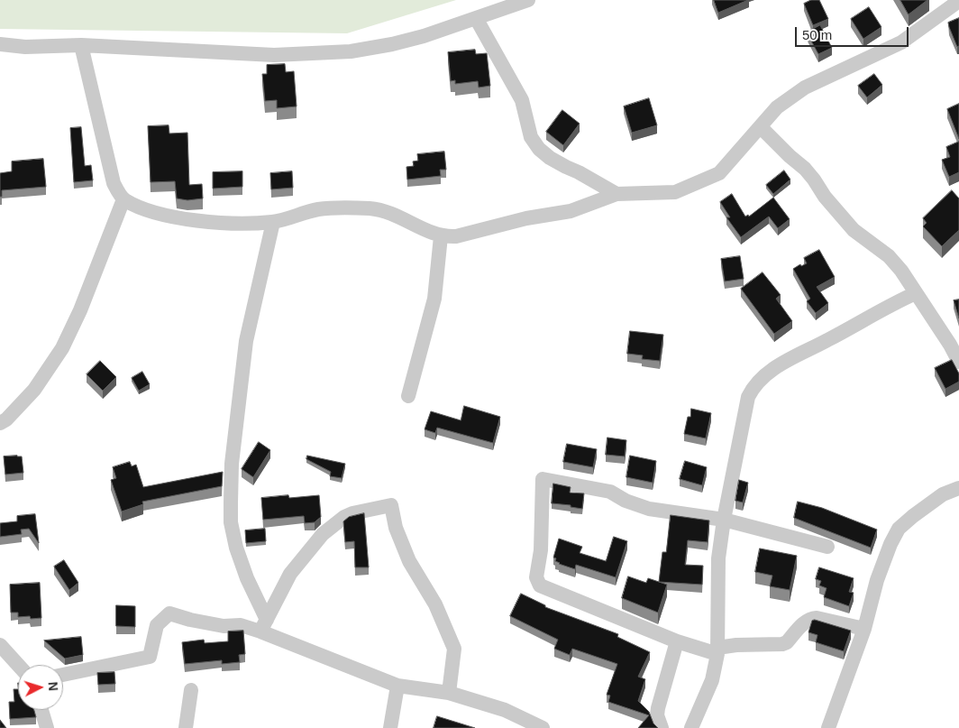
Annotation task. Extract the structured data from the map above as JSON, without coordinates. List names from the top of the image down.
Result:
{
  "scale_bar": "50 m",
  "north": "right"
}
